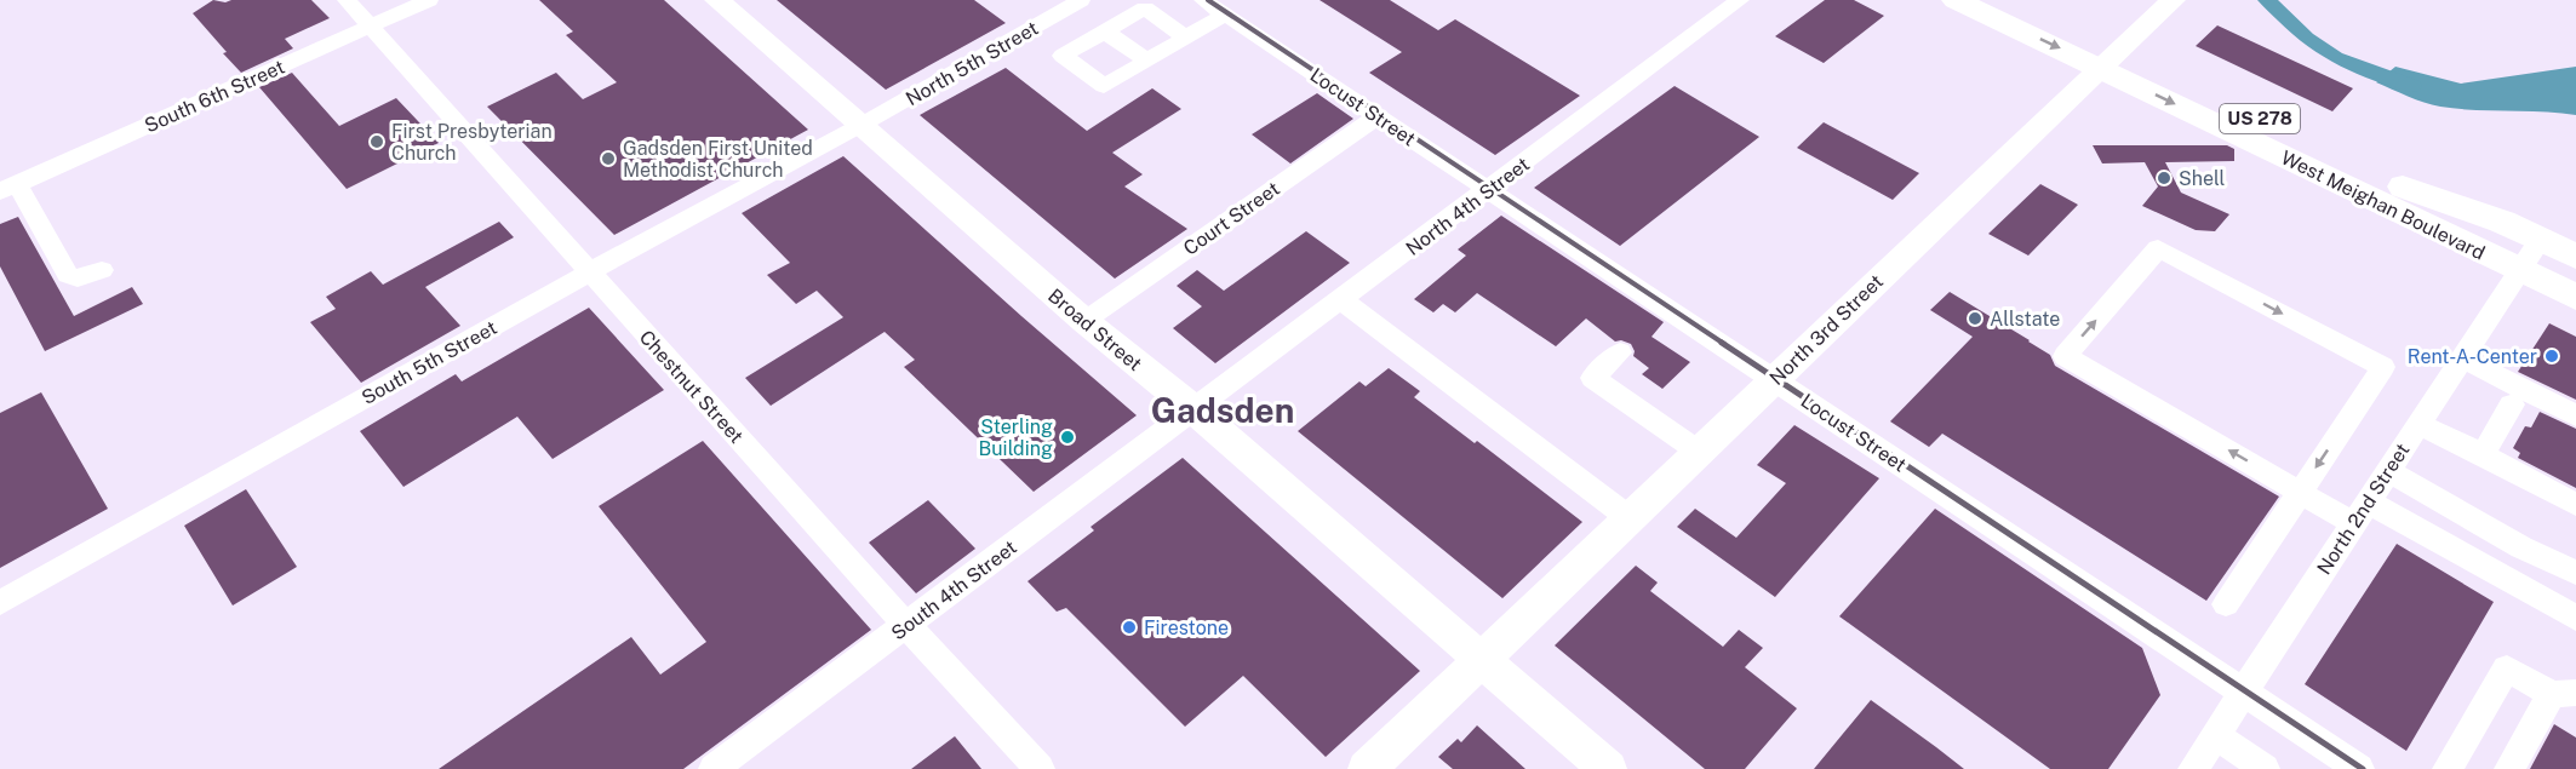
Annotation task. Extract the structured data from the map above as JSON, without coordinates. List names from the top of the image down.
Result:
{
  "streets": {
    "highway": ["US 278", "West Meighan Boulevard"],
    "main road": ["Broad Street", "North 3rd Street"],
    "street": [
      "North 5th Street",
      "South 6th Street",
      "Locust Street",
      "North 4th Street",
      "Court Street",
      "South 5th Street",
      "Chestnut Street",
      "North 2nd Street",
      "South 4th Street"
    ]
  },
  "crossings": [
    ["North 5th Street", "Broad Street"],
    ["North 5th Street", "South 5th Street"],
    ["South 6th Street", "Chestnut Street"],
    ["Locust Street", "North 4th Street"],
    ["Locust Street", "Court Street"],
    ["Locust Street", "North 3rd Street"],
    ["Locust Street", "North 2nd Street"],
    ["West Meighan Boulevard", "North 3rd Street"],
    ["West Meighan Boulevard", "North 2nd Street"],
    ["North 4th Street", "Broad Street"],
    ["North 4th Street", "South 4th Street"],
    ["Court Street", "Broad Street"],
    ["Broad Street", "North 3rd Street"],
    ["Broad Street", "South 5th Street"],
    ["Broad Street", "South 4th Street"],
    ["South 5th Street", "Chestnut Street"],
    ["Chestnut Street", "South 4th Street"]
  ],
  "districts": ["Gadsden"],
  "places": [
    "First Presbyterian Church",
    "Gadsden First United Methodist Church",
    "Shell",
    "Allstate",
    "Rent-A-Center",
    "Sterling Building",
    "Firestone"
  ]
}
